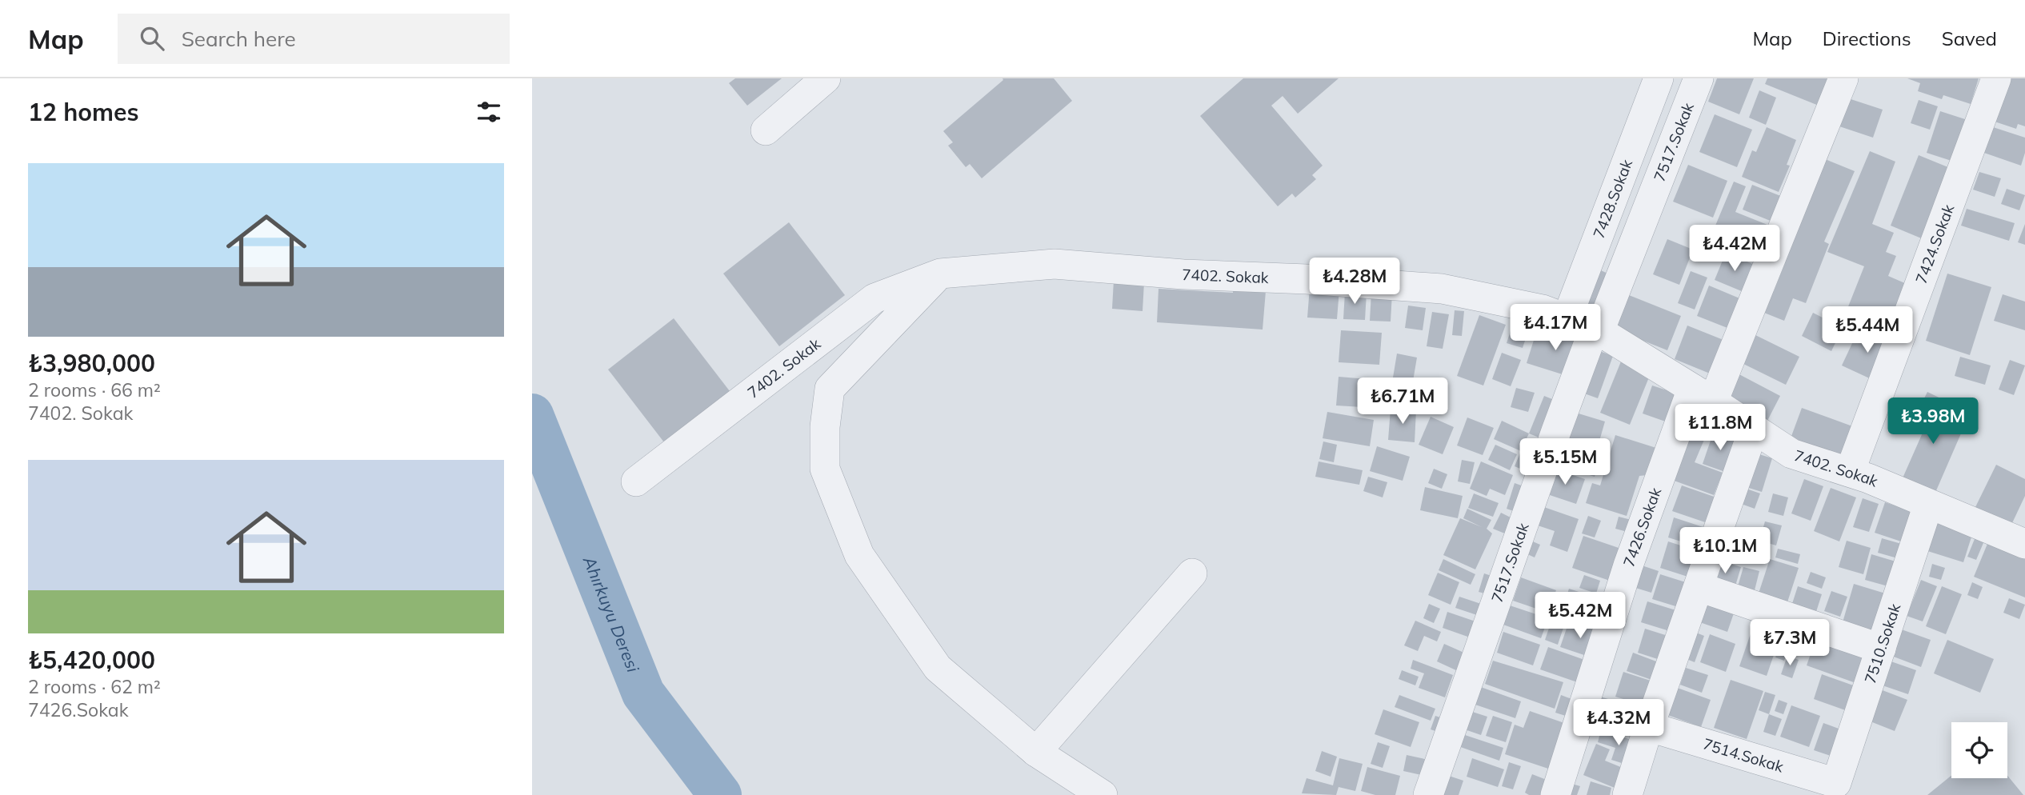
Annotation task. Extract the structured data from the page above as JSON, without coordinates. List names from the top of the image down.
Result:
{
  "streets": {
    "street": [
      "7517.Sokak",
      "7428.Sokak",
      "7424.Sokak",
      "7402. Sokak",
      "7426.Sokak",
      "7510.Sokak",
      "7514.Sokak"
    ]
  },
  "crossings": [
    ["7517.Sokak", "7402. Sokak"],
    ["7428.Sokak", "7402. Sokak"],
    ["7424.Sokak", "7402. Sokak"],
    ["7402. Sokak", "7426.Sokak"],
    ["7402. Sokak", "7510.Sokak"],
    ["7510.Sokak", "7514.Sokak"]
  ],
  "water": ["Ahırkuyu Deresi"],
  "page": {
    "header": "Map",
    "search": "Search here",
    "nav": ["Map", "Directions", "Saved"],
    "heading": "12 homes",
    "list": [
      {
        "name": "₺3,980,000",
        "note": "2 rooms · 66 m² · 7402. Sokak"
      },
      {
        "name": "₺5,420,000",
        "note": "2 rooms · 62 m² · 7426.Sokak"
      }
    ],
    "price": [
      "₺4.42M",
      "₺4.28M",
      "₺4.17M",
      "₺5.44M",
      "₺6.71M",
      "₺3.98M",
      "₺11.8M",
      "₺5.15M",
      "₺10.1M",
      "₺5.42M",
      "₺7.3M",
      "₺4.32M"
    ]
  }
}
